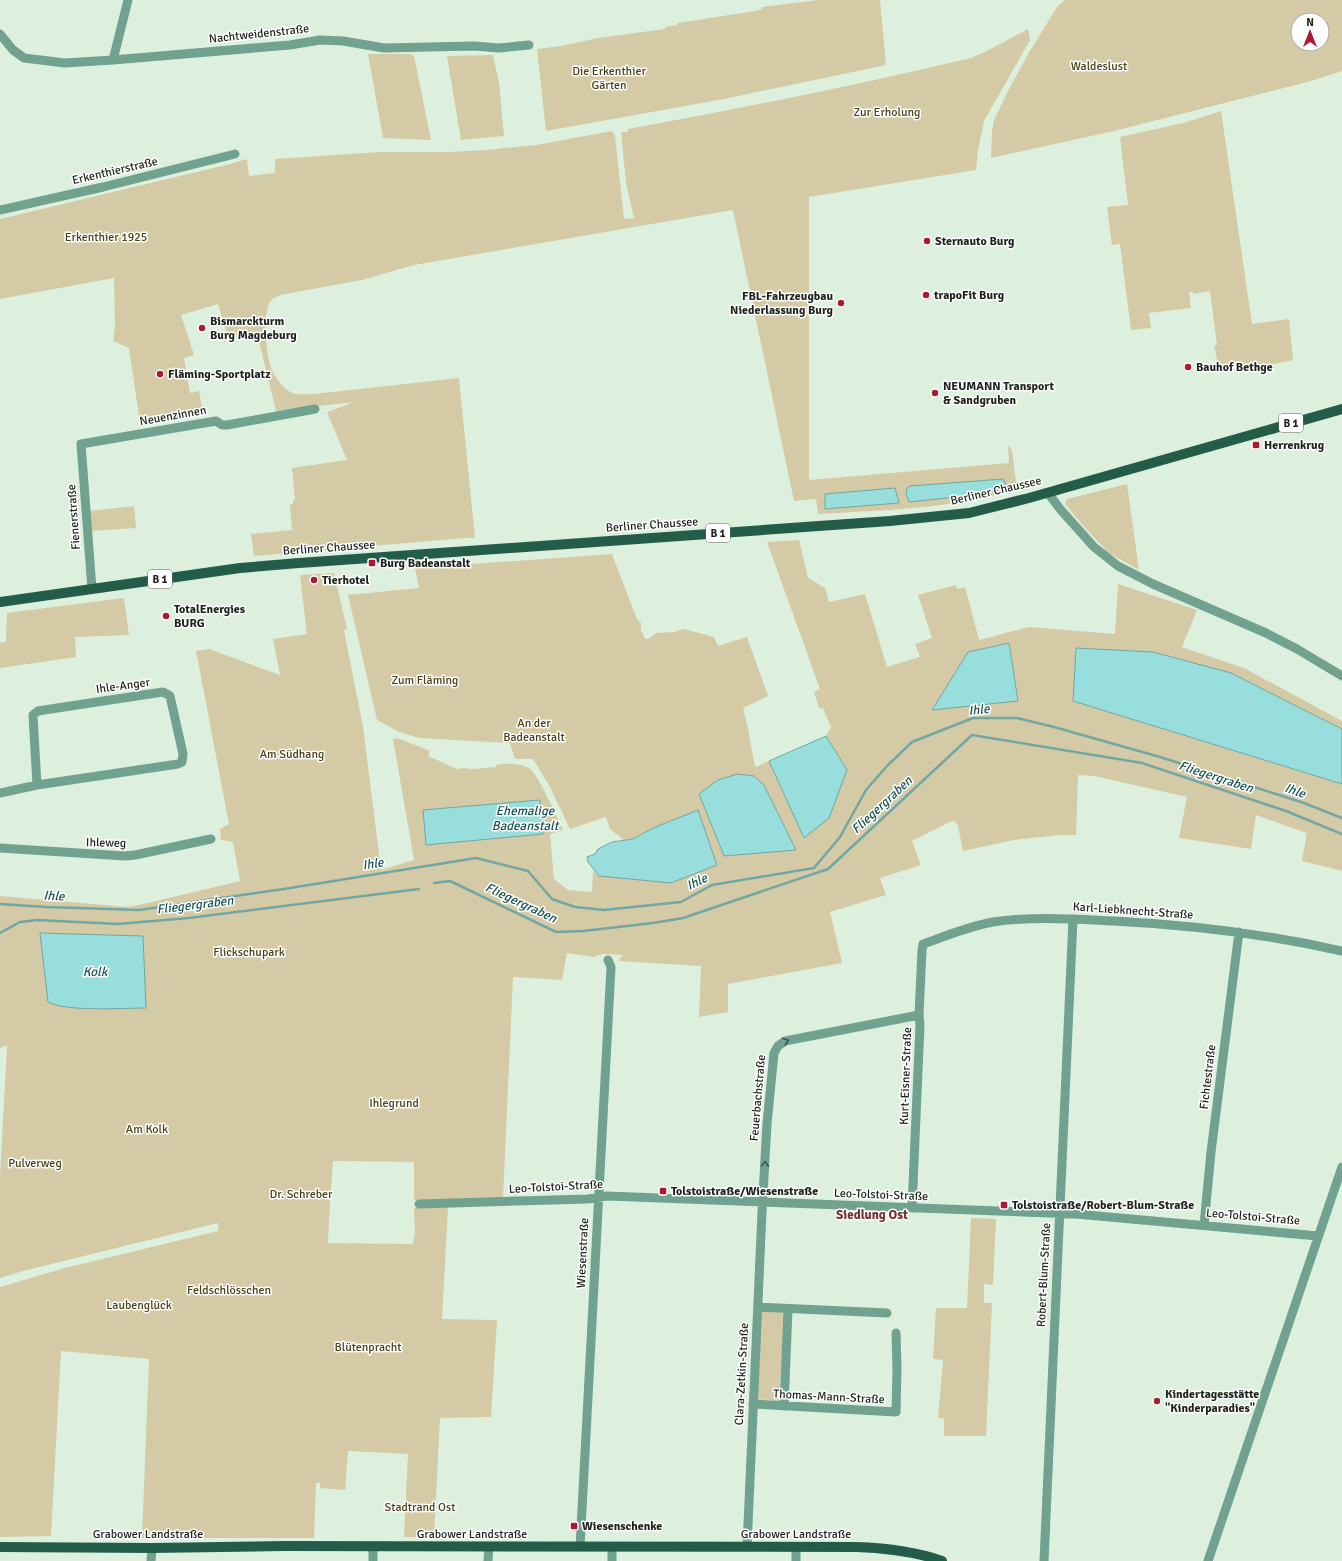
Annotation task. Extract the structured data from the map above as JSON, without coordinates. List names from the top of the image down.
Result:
{
  "streets": {
    "main road": ["B 1", "Berliner Chaussee", "Grabower Landstraße"],
    "street": [
      "Nachtweidenstraße",
      "Erkenthierstraße",
      "Neuenzinnen",
      "Fienerstraße",
      "Ihle-Anger",
      "Ihleweg",
      "Karl-Liebknecht-Straße",
      "Kurt-Eisner-Straße",
      "Fichtestraße",
      "Feuerbachstraße",
      "Leo-Tolstoi-Straße",
      "Wiesenstraße",
      "Robert-Blum-Straße",
      "Clara-Zetkin-Straße",
      "Thomas-Mann-Straße"
    ]
  },
  "crossings": [
    ["Neuenzinnen", "Fienerstraße"],
    ["Berliner Chaussee", "Fienerstraße"],
    ["Karl-Liebknecht-Straße", "Kurt-Eisner-Straße"],
    ["Karl-Liebknecht-Straße", "Fichtestraße"],
    ["Karl-Liebknecht-Straße", "Robert-Blum-Straße"],
    ["Kurt-Eisner-Straße", "Feuerbachstraße"],
    ["Kurt-Eisner-Straße", "Leo-Tolstoi-Straße"],
    ["Fichtestraße", "Leo-Tolstoi-Straße"],
    ["Feuerbachstraße", "Leo-Tolstoi-Straße"],
    ["Feuerbachstraße", "Clara-Zetkin-Straße"],
    ["Leo-Tolstoi-Straße", "Wiesenstraße"],
    ["Leo-Tolstoi-Straße", "Robert-Blum-Straße"],
    ["Leo-Tolstoi-Straße", "Clara-Zetkin-Straße"],
    ["Wiesenstraße", "Grabower Landstraße"],
    ["Clara-Zetkin-Straße", "Thomas-Mann-Straße"],
    ["Clara-Zetkin-Straße", "Grabower Landstraße"]
  ],
  "one_way": ["Feuerbachstraße"],
  "districts": ["Siedlung Ost"],
  "water": [
    "Ihle",
    "Fliegergraben",
    "Ehemalige Badeanstalt",
    "Kolk"
  ],
  "parks": [
    "Waldeslust",
    "Die Erkenthier Gärten",
    "Zur Erholung",
    "Erkenthier 1925",
    "Zum Fläming",
    "An der Badeanstalt",
    "Am Südhang",
    "Flickschupark",
    "Ihlegrund",
    "Am Kolk",
    "Pulverweg",
    "Dr. Schreber",
    "Feldschlösschen",
    "Laubenglück",
    "Blütenpracht",
    "Stadtrand Ost"
  ],
  "places": {
    "other": [
      "Sternauto Burg",
      "trapoFit Burg",
      "FBL-Fahrzeugbau Niederlassung Burg",
      "Bismarckturm Burg Magdeburg",
      "Bauhof Bethge",
      "Fläming-Sportplatz",
      "NEUMANN Transport & Sandgruben",
      "Tierhotel",
      "TotalEnergies BURG",
      "Kindertagesstätte \"Kinderparadies\""
    ],
    "transit": [
      "Herrenkrug",
      "Burg Badeanstalt",
      "Tolstoistraße/Wiesenstraße",
      "Tolstoistraße/Robert-Blum-Straße",
      "Wiesenschenke"
    ]
  },
  "north": "top"
}
